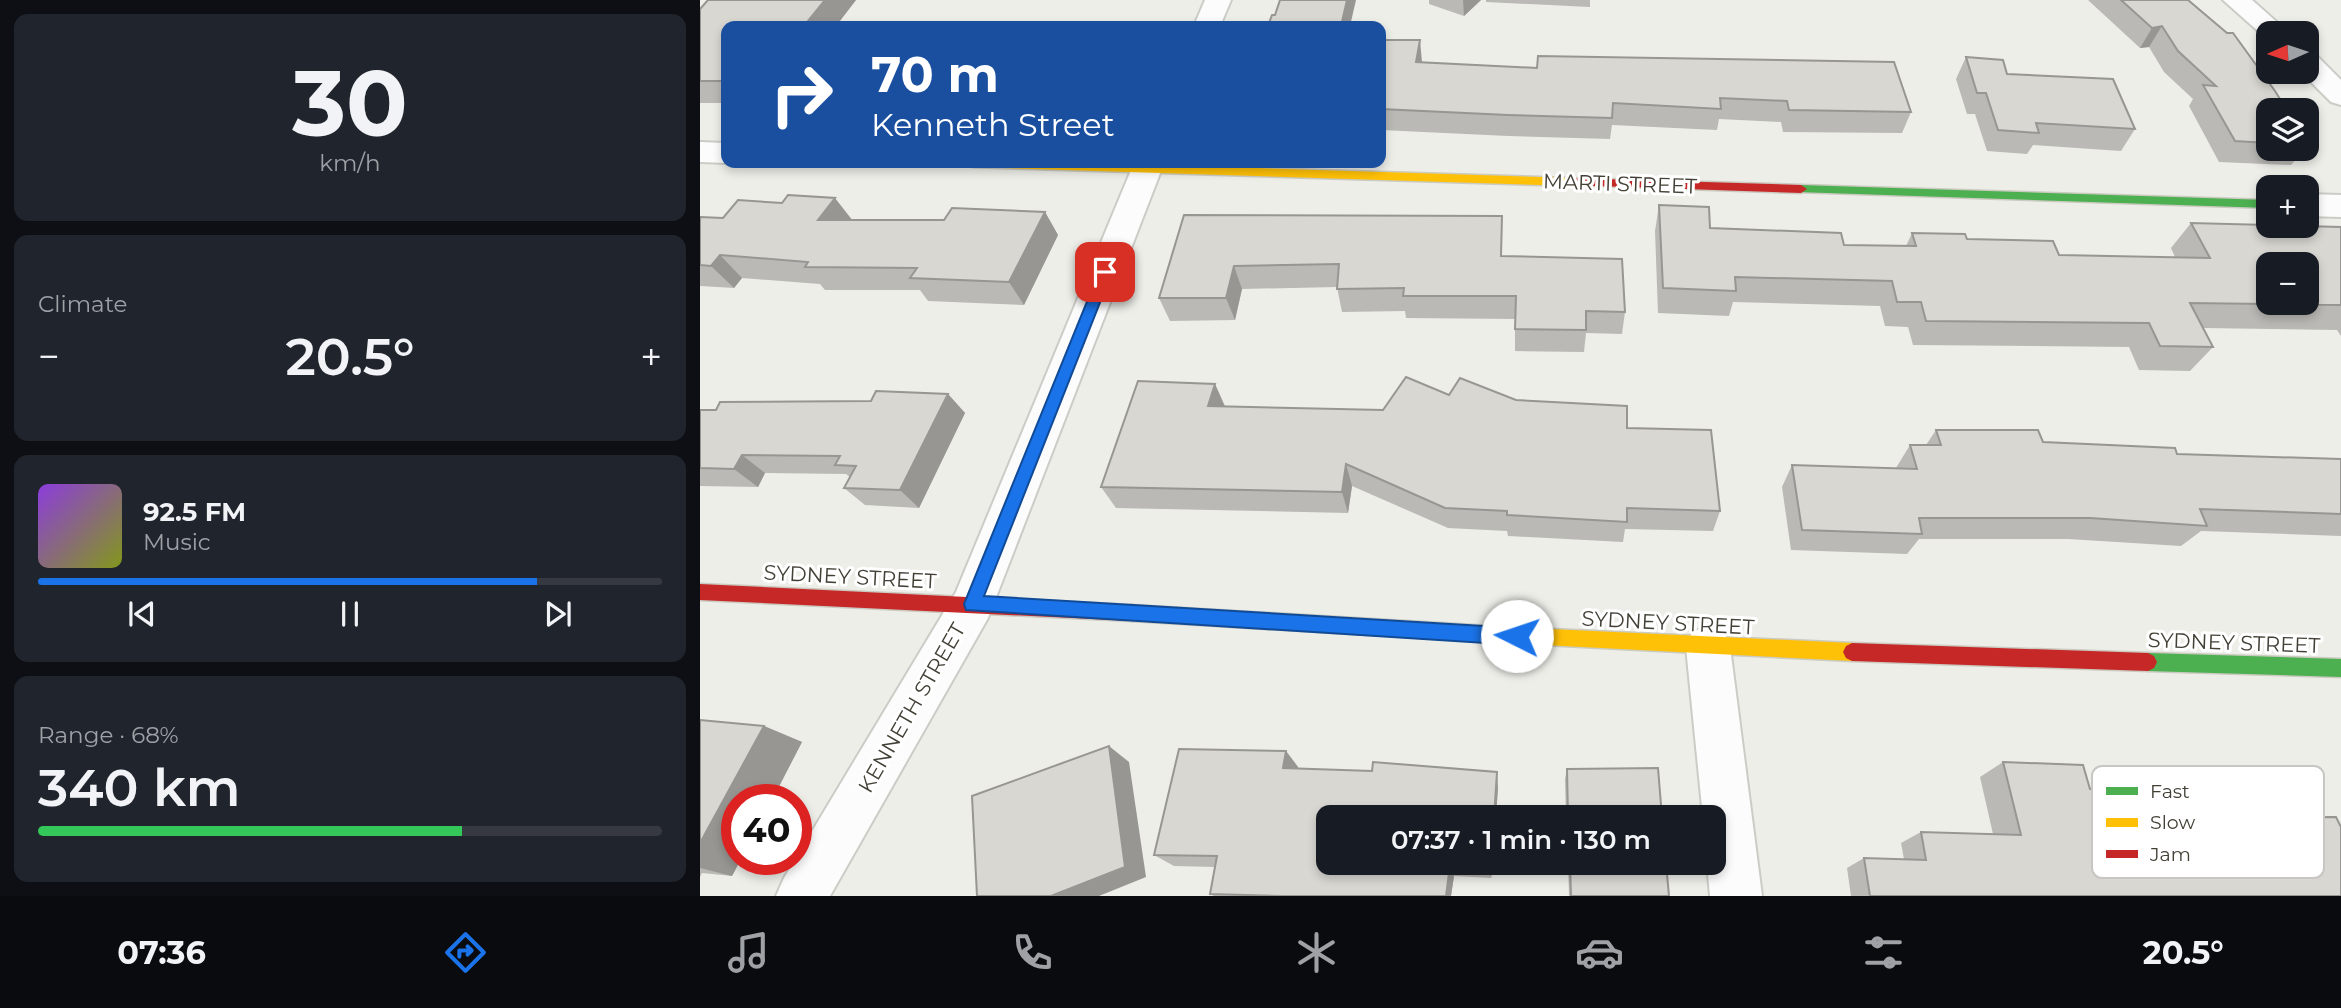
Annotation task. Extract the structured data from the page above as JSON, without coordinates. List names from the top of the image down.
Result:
{
  "streets": {
    "street": ["MARTI STREET", "SYDNEY STREET", "KENNETH STREET"]
  },
  "crossings": [
    ["SYDNEY STREET", "KENNETH STREET"]
  ],
  "legend": ["Fast", "Slow", "Jam"],
  "north": "left",
  "page": {
    "tile": [
      ["30", "km/h"],
      "Climate",
      ["Range · 68%", "340 km"]
    ],
    "map_buttons": ["+", "−"],
    "turn": ["70 m", "Kenneth Street"],
    "heat": ["−", "20.5°", "+"],
    "song": ["92.5 FM", "Music"],
    "limit": "40",
    "trip": "07:37 · 1 min · 130 m",
    "tabs": ["07:36", "20.5°"]
  }
}
